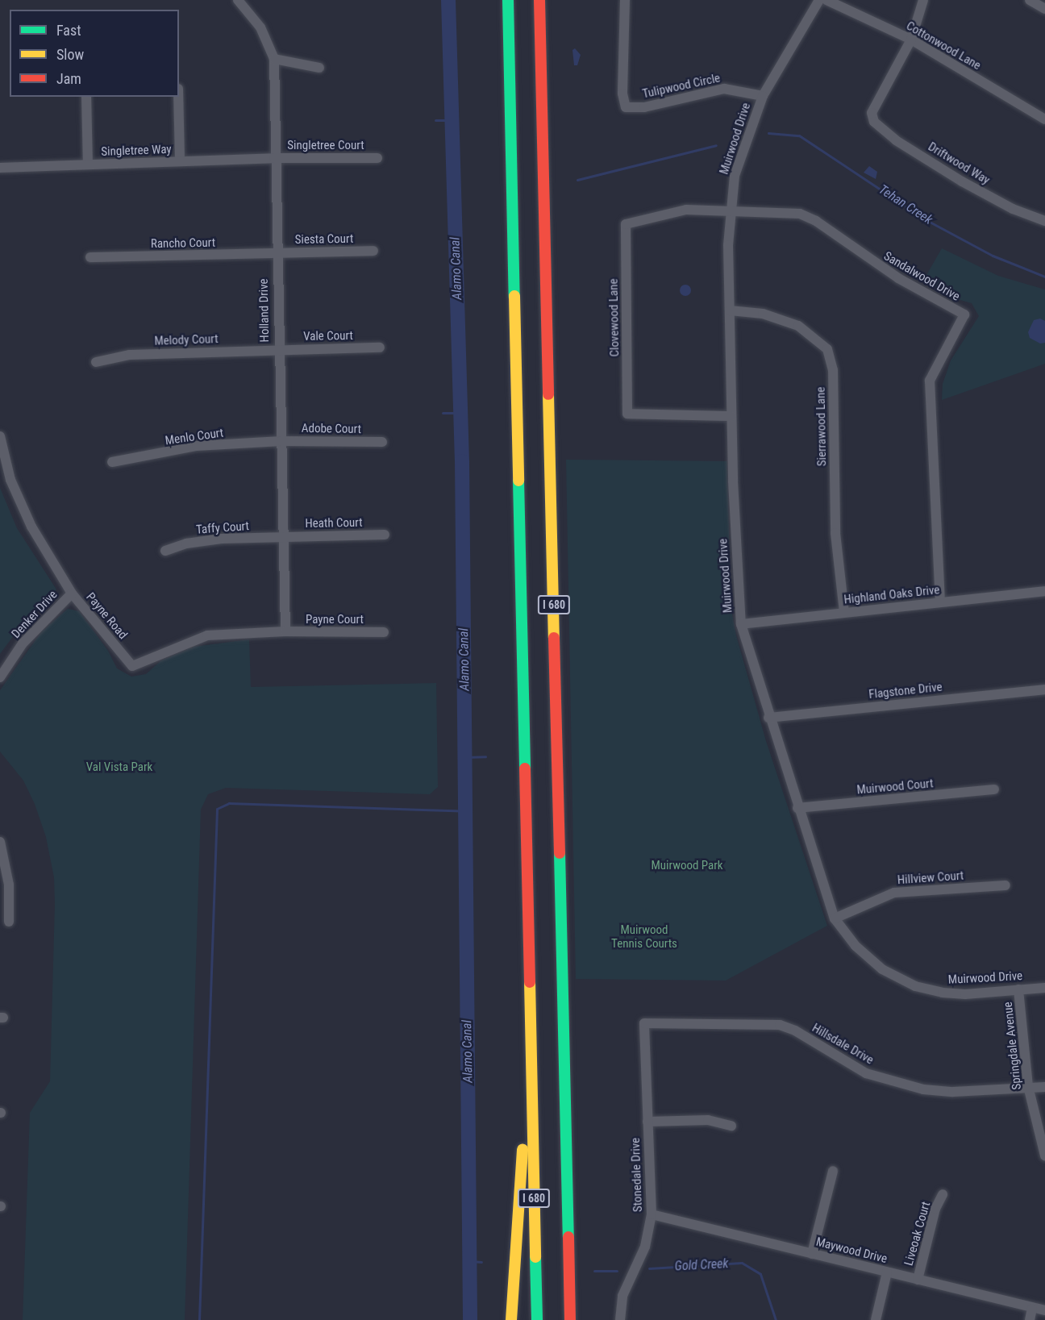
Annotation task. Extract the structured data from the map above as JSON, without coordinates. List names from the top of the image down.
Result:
{
  "streets": {
    "highway": ["I 680"],
    "street": [
      "Cottonwood Lane",
      "Tulipwood Circle",
      "Muirwood Drive",
      "Singletree Court",
      "Singletree Way",
      "Driftwood Way",
      "Siesta Court",
      "Rancho Court",
      "Sandalwood Drive",
      "Holland Drive",
      "Clovewood Lane",
      "Vale Court",
      "Melody Court",
      "Sierrawood Lane",
      "Adobe Court",
      "Menlo Court",
      "Heath Court",
      "Taffy Court",
      "Highland Oaks Drive",
      "Denker Drive",
      "Payne Road",
      "Payne Court",
      "Flagstone Drive",
      "Muirwood Court",
      "Hillview Court",
      "Hillsdale Drive",
      "Springdale Avenue",
      "Stonedale Drive",
      "Liveoak Court",
      "Maywood Drive"
    ]
  },
  "crossings": [
    ["Cottonwood Lane", "Driftwood Way"],
    ["Tulipwood Circle", "Muirwood Drive"],
    ["Muirwood Drive", "Sandalwood Drive"],
    ["Muirwood Drive", "Clovewood Lane"],
    ["Muirwood Drive", "Sierrawood Lane"],
    ["Muirwood Drive", "Highland Oaks Drive"],
    ["Muirwood Drive", "Flagstone Drive"],
    ["Muirwood Drive", "Muirwood Court"],
    ["Muirwood Drive", "Hillview Court"],
    ["Muirwood Drive", "Springdale Avenue"],
    ["Singletree Court", "Singletree Way"],
    ["Singletree Court", "Holland Drive"],
    ["Singletree Way", "Holland Drive"],
    ["Siesta Court", "Rancho Court"],
    ["Siesta Court", "Holland Drive"],
    ["Rancho Court", "Holland Drive"],
    ["Sandalwood Drive", "Clovewood Lane"],
    ["Sandalwood Drive", "Highland Oaks Drive"],
    ["Holland Drive", "Vale Court"],
    ["Holland Drive", "Melody Court"],
    ["Holland Drive", "Adobe Court"],
    ["Holland Drive", "Menlo Court"],
    ["Holland Drive", "Heath Court"],
    ["Holland Drive", "Taffy Court"],
    ["Holland Drive", "Payne Road"],
    ["Holland Drive", "Payne Court"],
    ["Vale Court", "Melody Court"],
    ["Sierrawood Lane", "Highland Oaks Drive"],
    ["Adobe Court", "Menlo Court"],
    ["Heath Court", "Taffy Court"],
    ["Denker Drive", "Payne Road"],
    ["Payne Road", "Payne Court"],
    ["Hillsdale Drive", "Springdale Avenue"],
    ["Hillsdale Drive", "Stonedale Drive"],
    ["Stonedale Drive", "Maywood Drive"],
    ["Liveoak Court", "Maywood Drive"]
  ],
  "water": ["Tehan Creek", "Alamo Canal", "Gold Creek"],
  "parks": ["Val Vista Park", "Muirwood Park", "Muirwood Tennis Courts"],
  "legend": ["Fast", "Slow", "Jam"]
}
